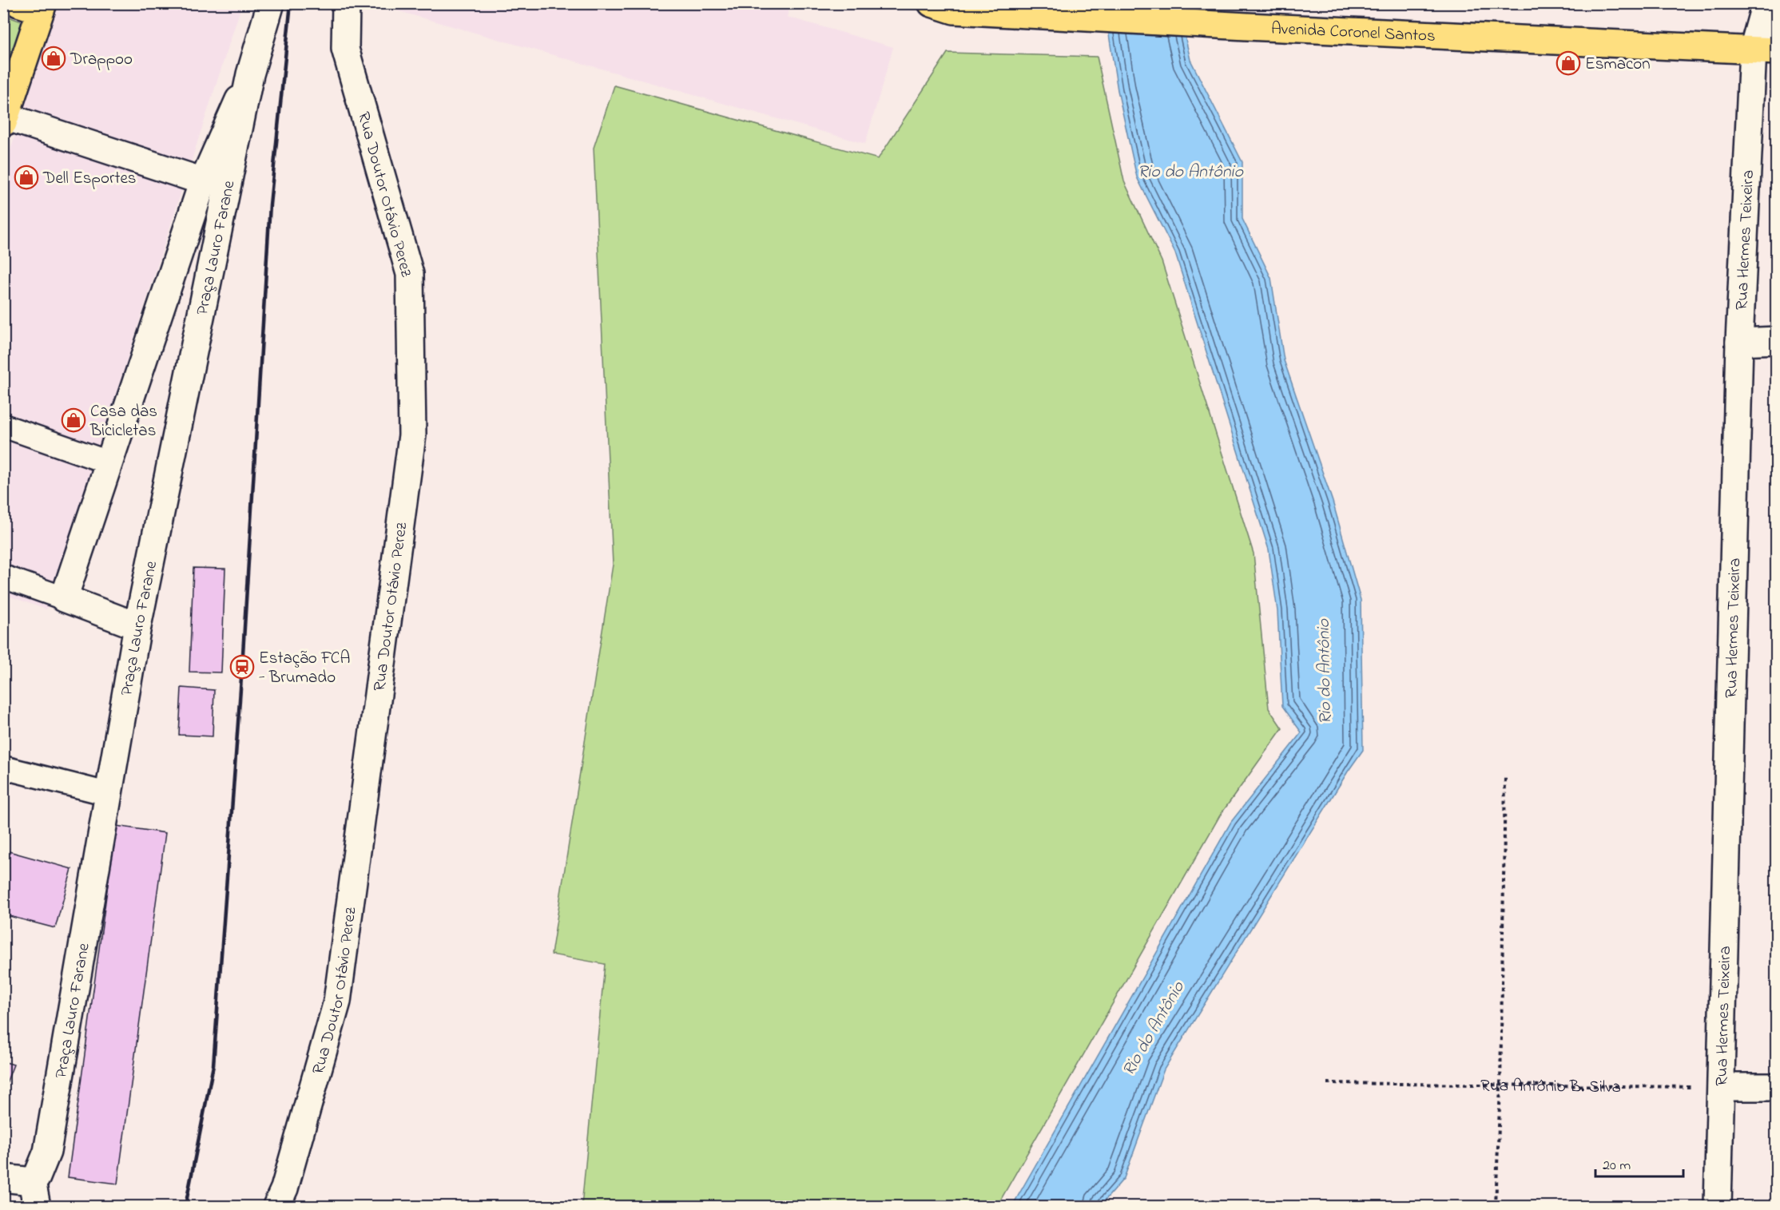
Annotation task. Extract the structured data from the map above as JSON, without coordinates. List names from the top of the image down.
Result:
{
  "streets": {
    "main road": ["Avenida Coronel Santos"],
    "street": ["Rua Doutor Otávio Perez", "Rua Hermes Teixeira", "Praça Lauro Farane"],
    "path": ["Rua Antônio B. Silva"]
  },
  "crossings": [
    ["Avenida Coronel Santos", "Rua Hermes Teixeira"],
    ["Rua Hermes Teixeira", "Rua Antônio B. Silva"]
  ],
  "water": ["Rio do Antônio"],
  "places": {
    "shop": [
      "Drappoo",
      "Esmacon",
      "Dell Esportes",
      "Casa das Bicicletas"
    ],
    "station": ["Estação FCA - Brumado"]
  },
  "scale_bar": "20 m"
}
